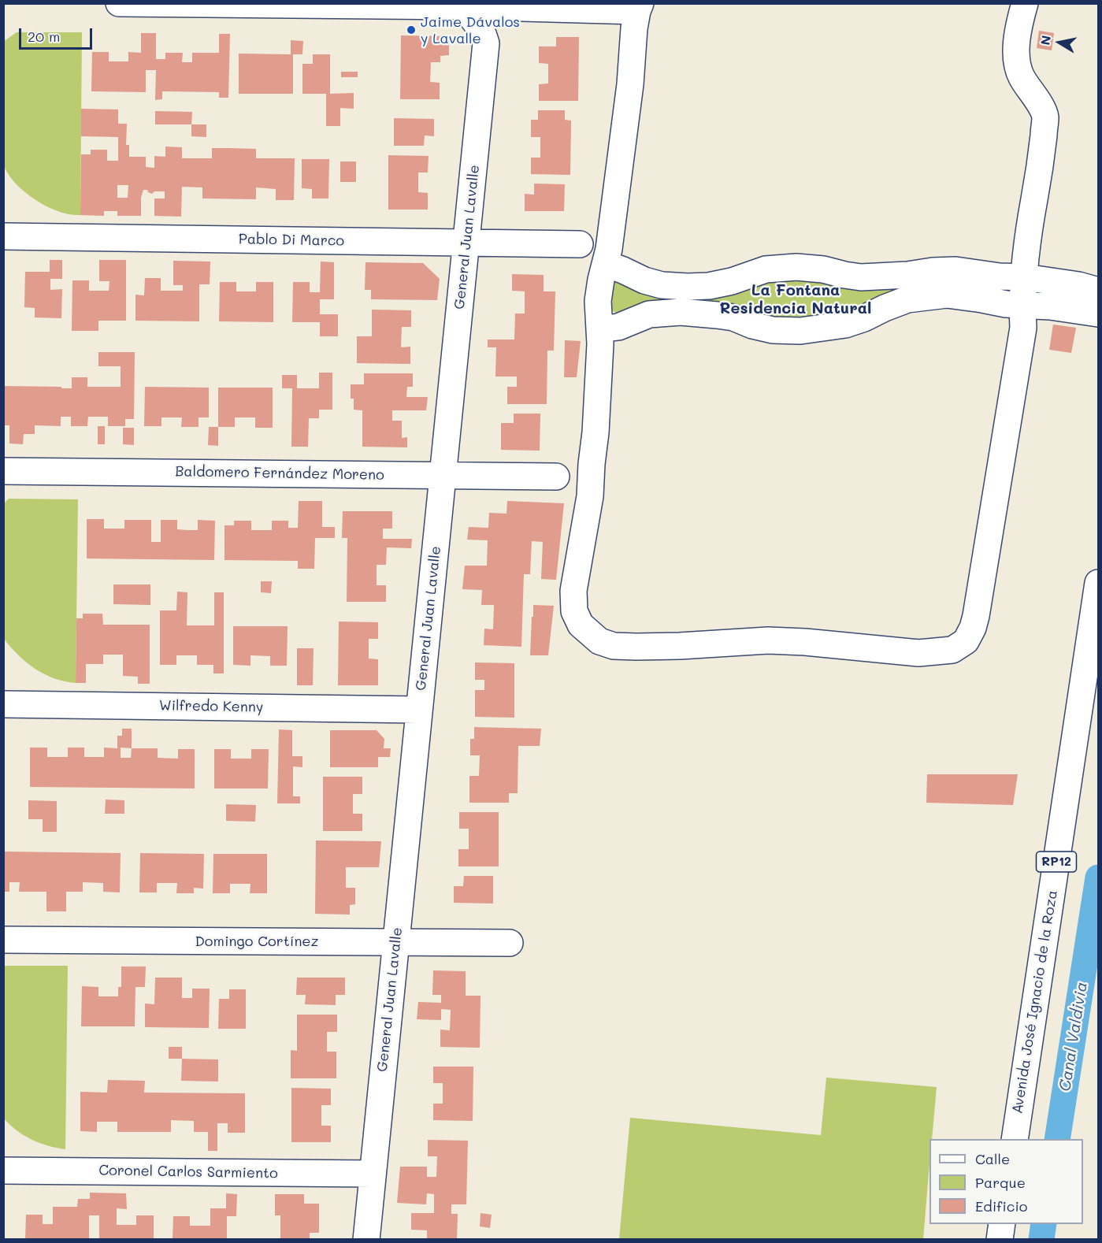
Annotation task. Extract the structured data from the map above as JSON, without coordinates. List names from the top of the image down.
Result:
{
  "streets": {
    "street": [
      "General Juan Lavalle",
      "Pablo Di Marco",
      "Baldomero Fernández Moreno",
      "Wilfredo Kenny",
      "RP12",
      "Domingo Cortínez",
      "Avenida José Ignacio de la Roza",
      "Coronel Carlos Sarmiento"
    ]
  },
  "crossings": [
    ["General Juan Lavalle", "Pablo Di Marco"],
    ["General Juan Lavalle", "Baldomero Fernández Moreno"],
    ["General Juan Lavalle", "Wilfredo Kenny"],
    ["General Juan Lavalle", "Domingo Cortínez"],
    ["General Juan Lavalle", "Coronel Carlos Sarmiento"]
  ],
  "districts": ["La Fontana Residencia Natural"],
  "water": ["Canal Valdivia"],
  "places": ["Jaime Dávalos y Lavalle"],
  "legend": ["Calle", "Parque", "Edificio"],
  "scale_bar": "20 m",
  "north": "left"
}
